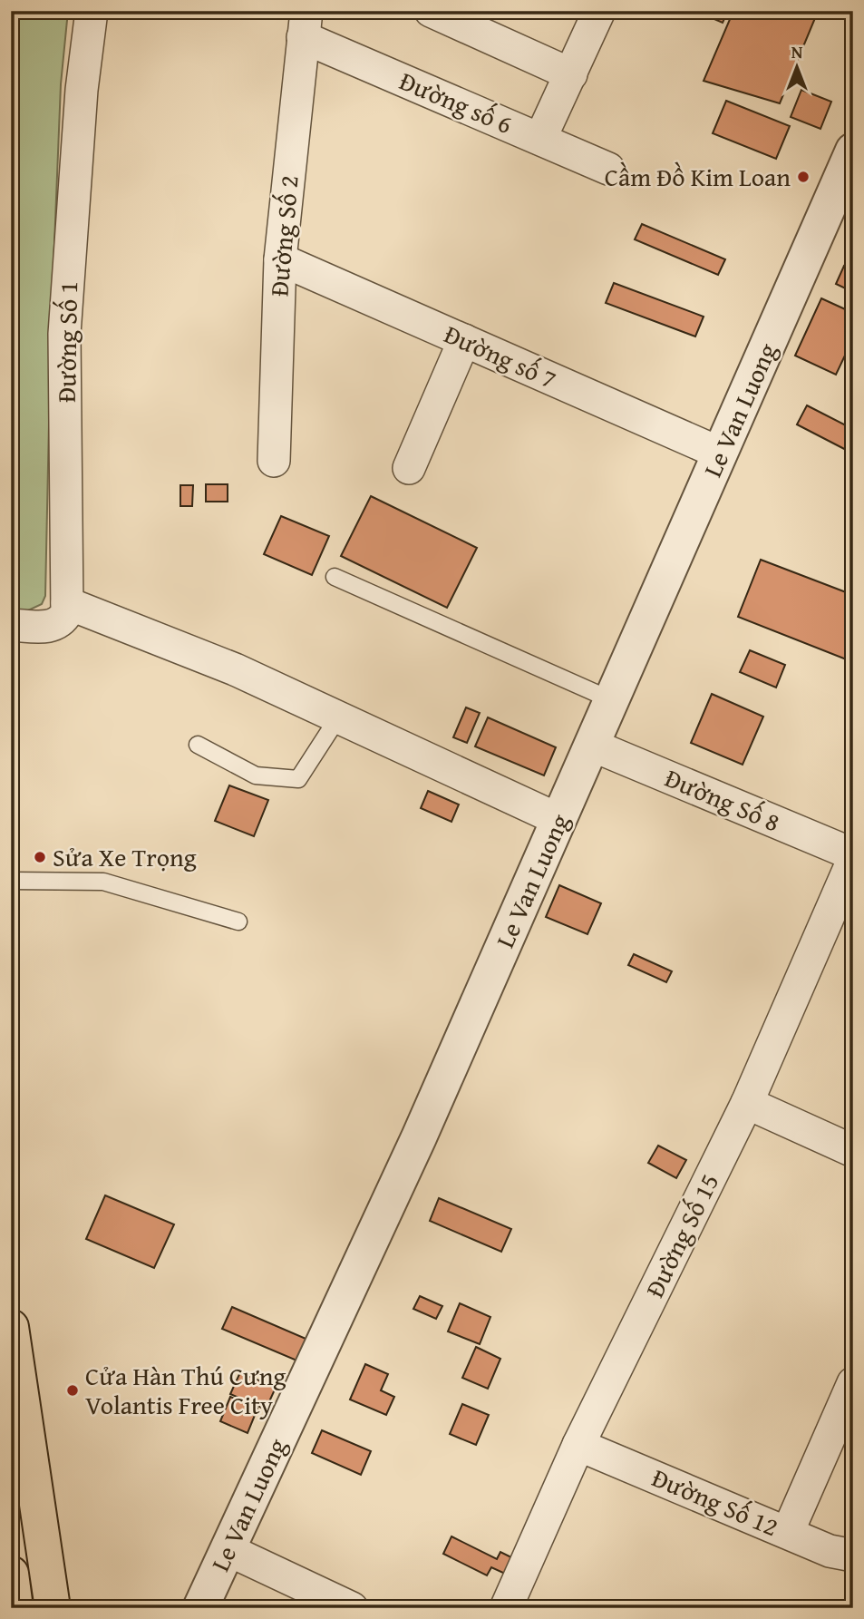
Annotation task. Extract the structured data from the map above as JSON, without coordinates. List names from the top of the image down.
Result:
{
  "streets": {
    "street": [
      "Đường số 6",
      "Đường Số 2",
      "Đường Số 1",
      "Đường số 7",
      "Le Van Luong",
      "Đường Số 8",
      "Đường Số 15",
      "Đường Số 12"
    ]
  },
  "crossings": [
    ["Đường số 6", "Đường Số 2"],
    ["Đường Số 2", "Đường số 7"],
    ["Đường số 7", "Le Van Luong"],
    ["Le Van Luong", "Đường Số 8"],
    ["Đường Số 15", "Đường Số 12"]
  ],
  "places": ["Cầm Đồ Kim Loan", "Sửa Xe Trọng", "Cửa Hàn Thú Cưng Volantis Free City"],
  "north": "top"
}
